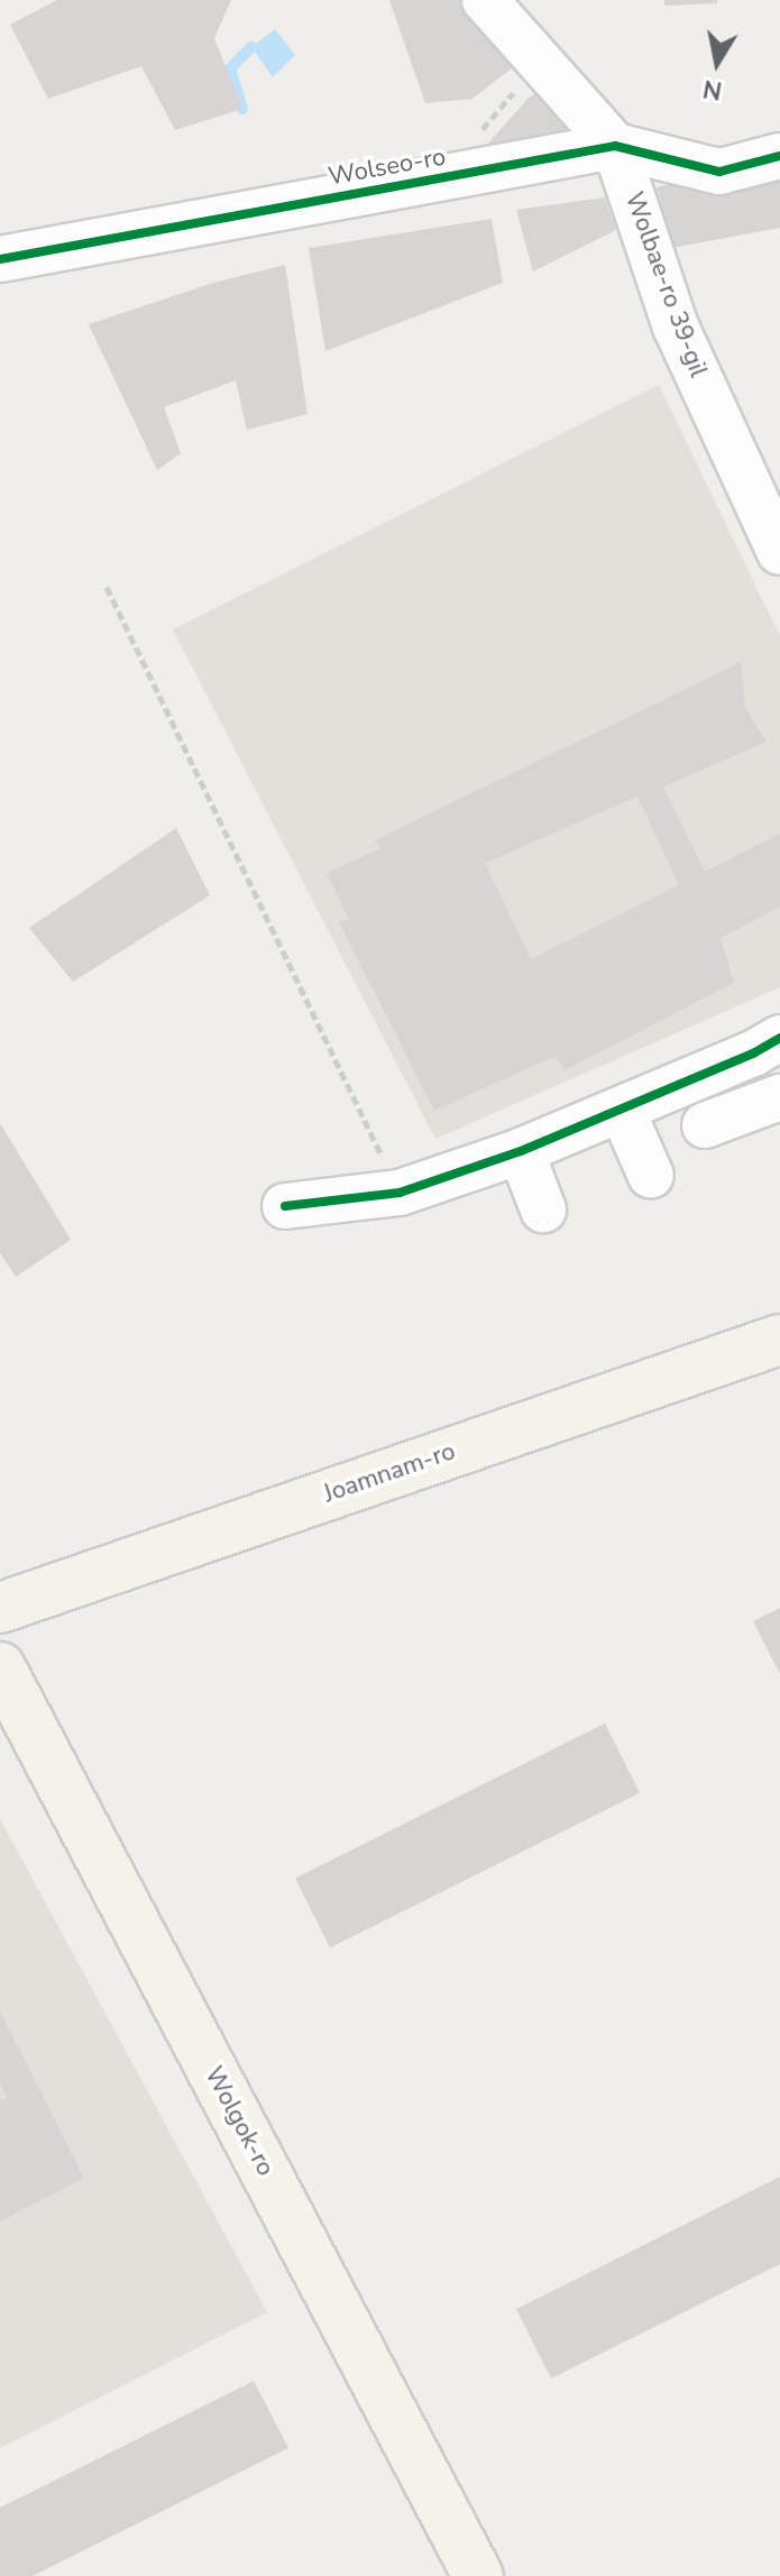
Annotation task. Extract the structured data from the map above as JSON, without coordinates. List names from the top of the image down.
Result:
{
  "streets": {
    "main road": ["Joamnam-ro", "Wolgok-ro"],
    "street": ["Wolseo-ro", "Wolbae-ro 39-gil"]
  },
  "crossings": [
    ["Wolseo-ro", "Wolbae-ro 39-gil"]
  ],
  "north": "bottom"
}
